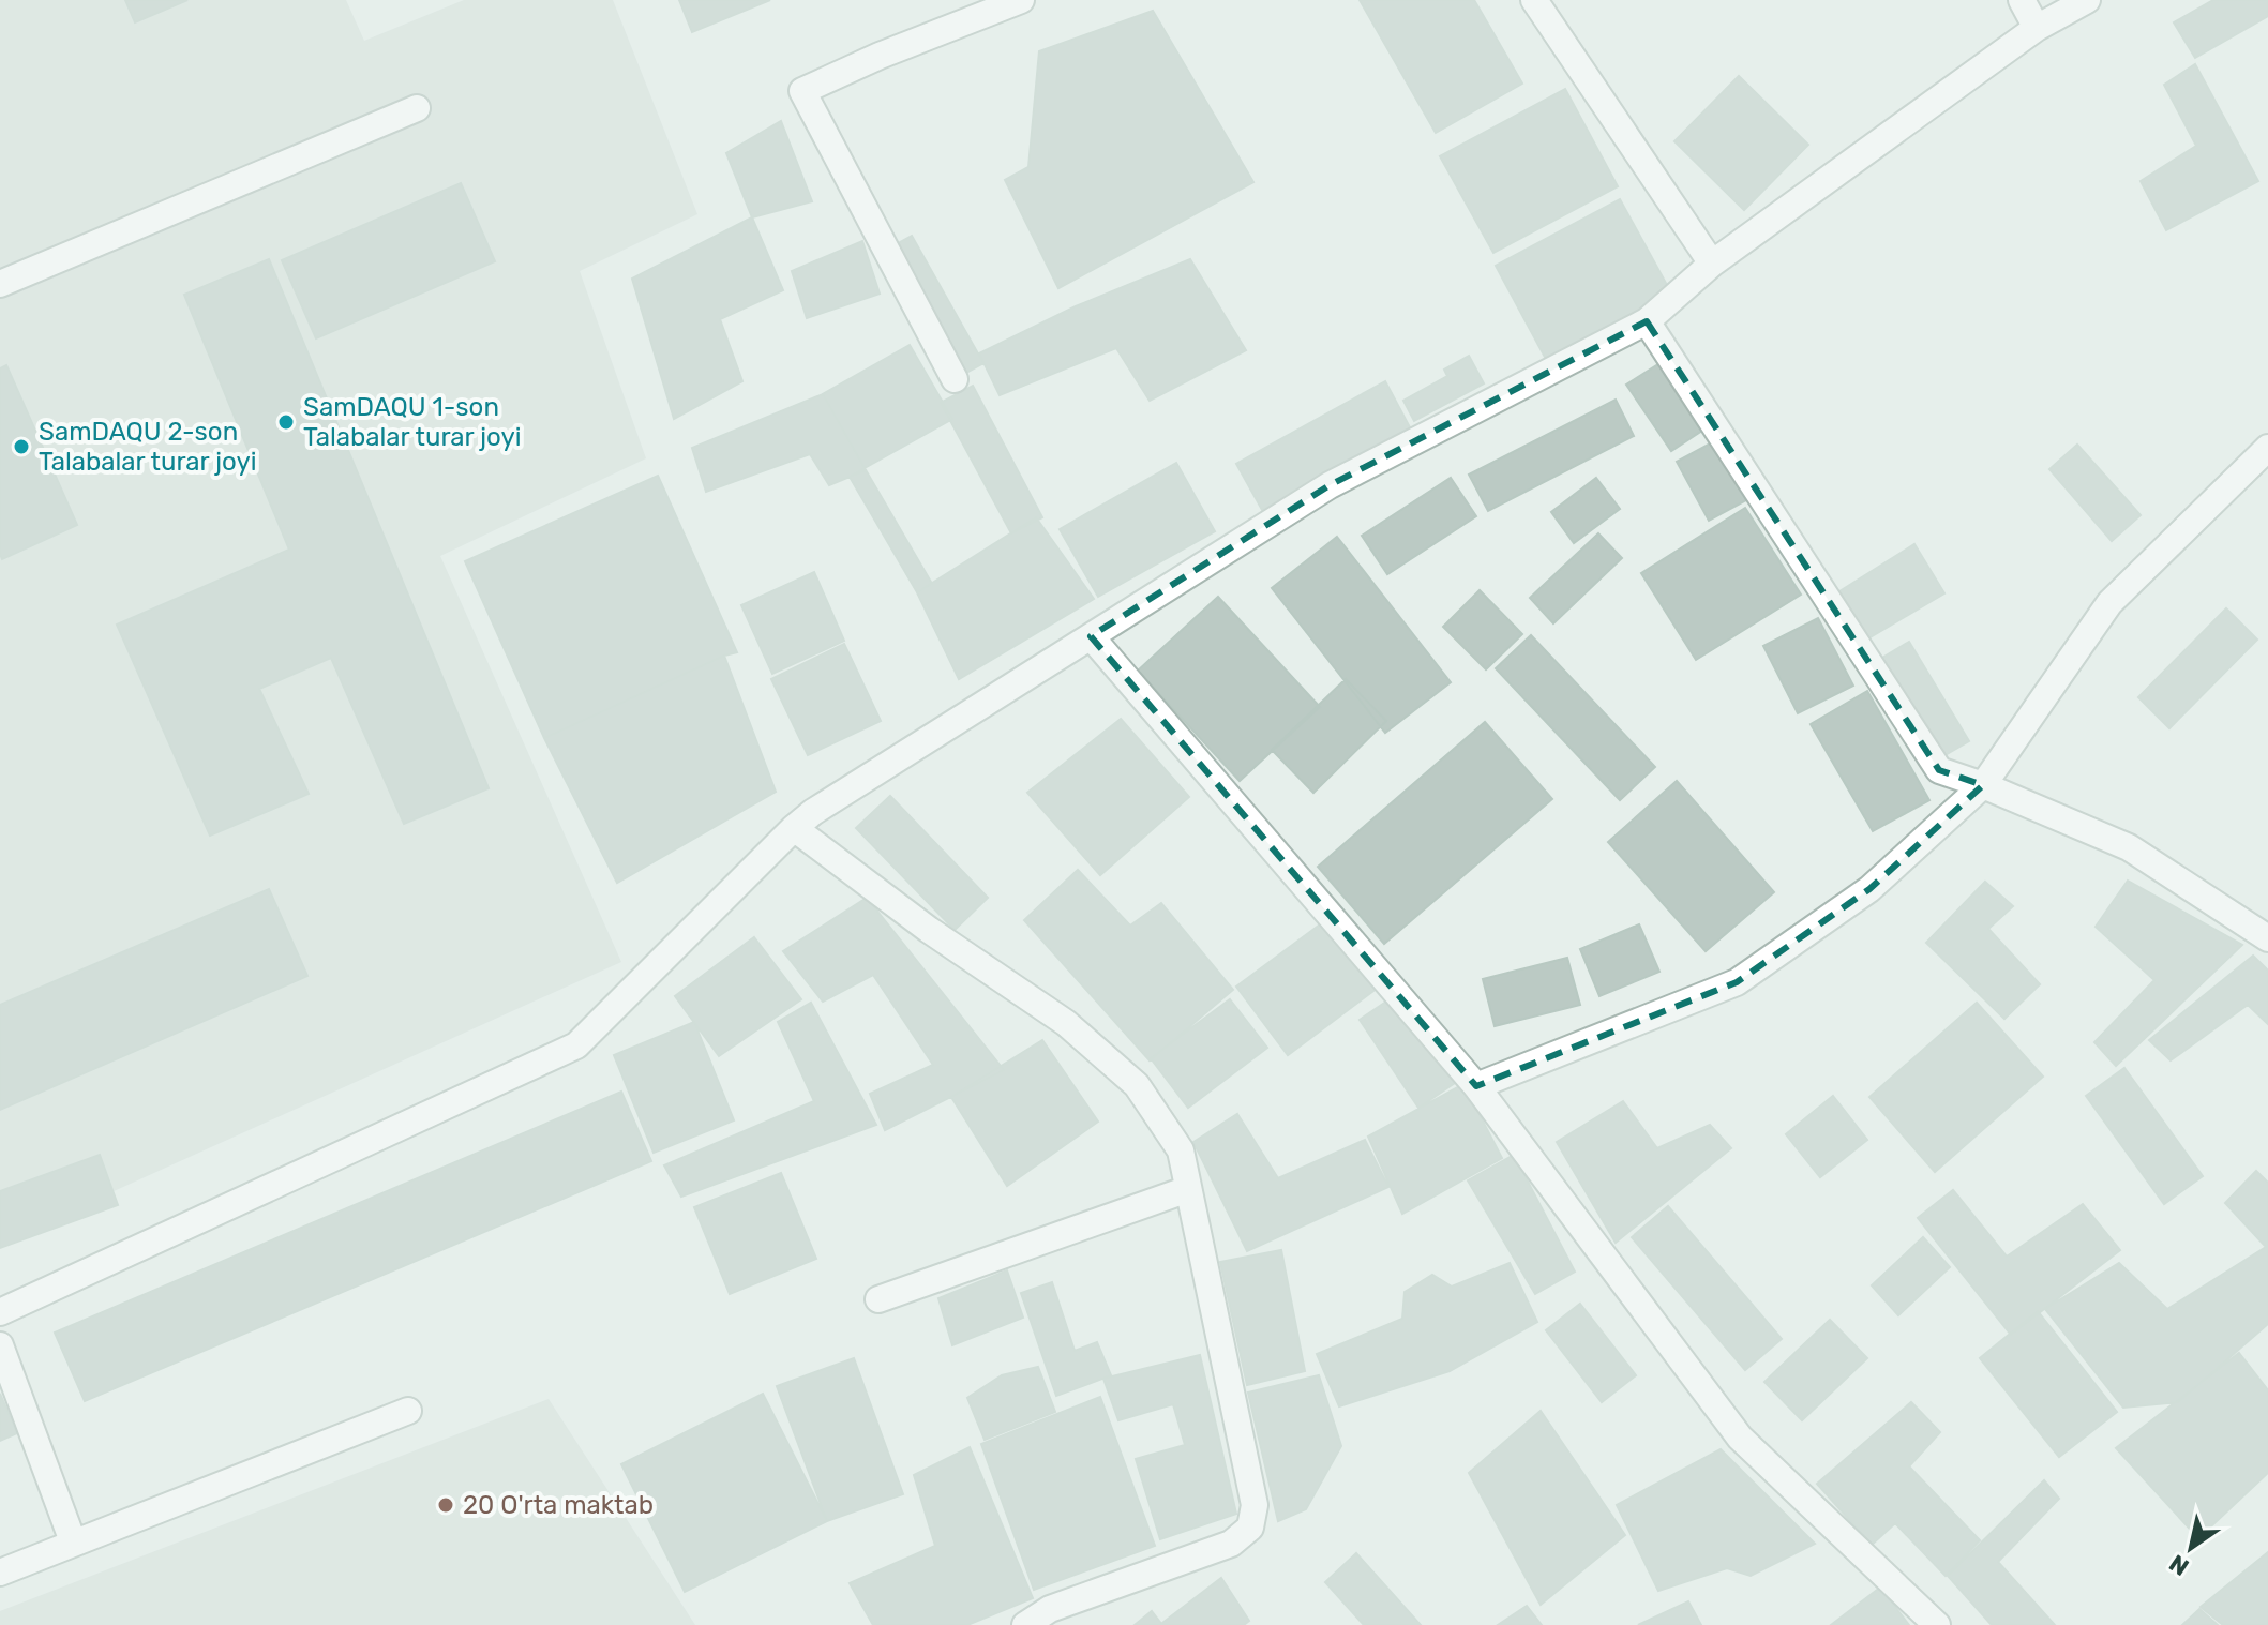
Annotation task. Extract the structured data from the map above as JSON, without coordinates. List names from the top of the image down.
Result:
{
  "places": ["SamDAQU 1-son Talabalar turar joyi", "SamDAQU 2-son Talabalar turar joyi", "20 O'rta maktab"],
  "north": "bottom left"
}
